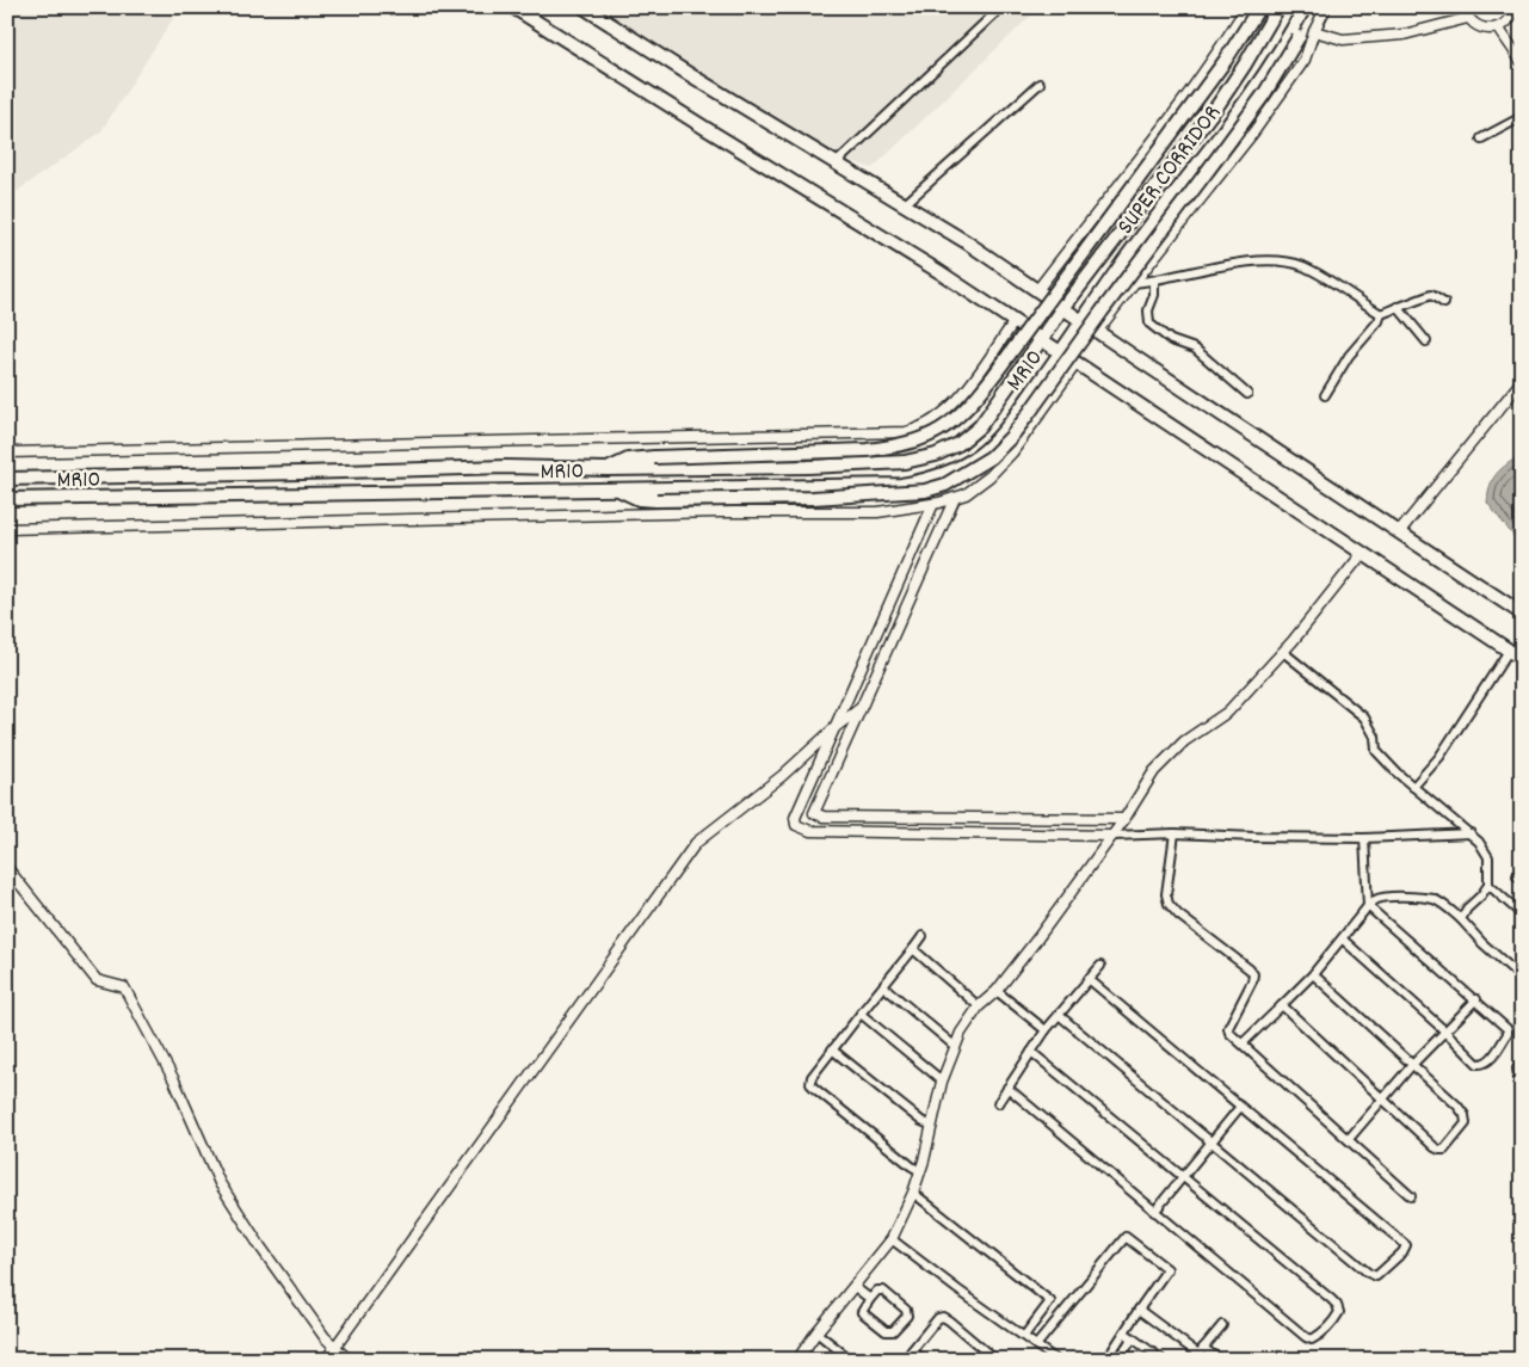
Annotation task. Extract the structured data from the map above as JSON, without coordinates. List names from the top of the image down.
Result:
{
  "streets": {
    "main road": ["SUPER CORRIDOR", "MR10"]
  },
  "crossings": [
    ["SUPER CORRIDOR", "MR10"]
  ]
}
